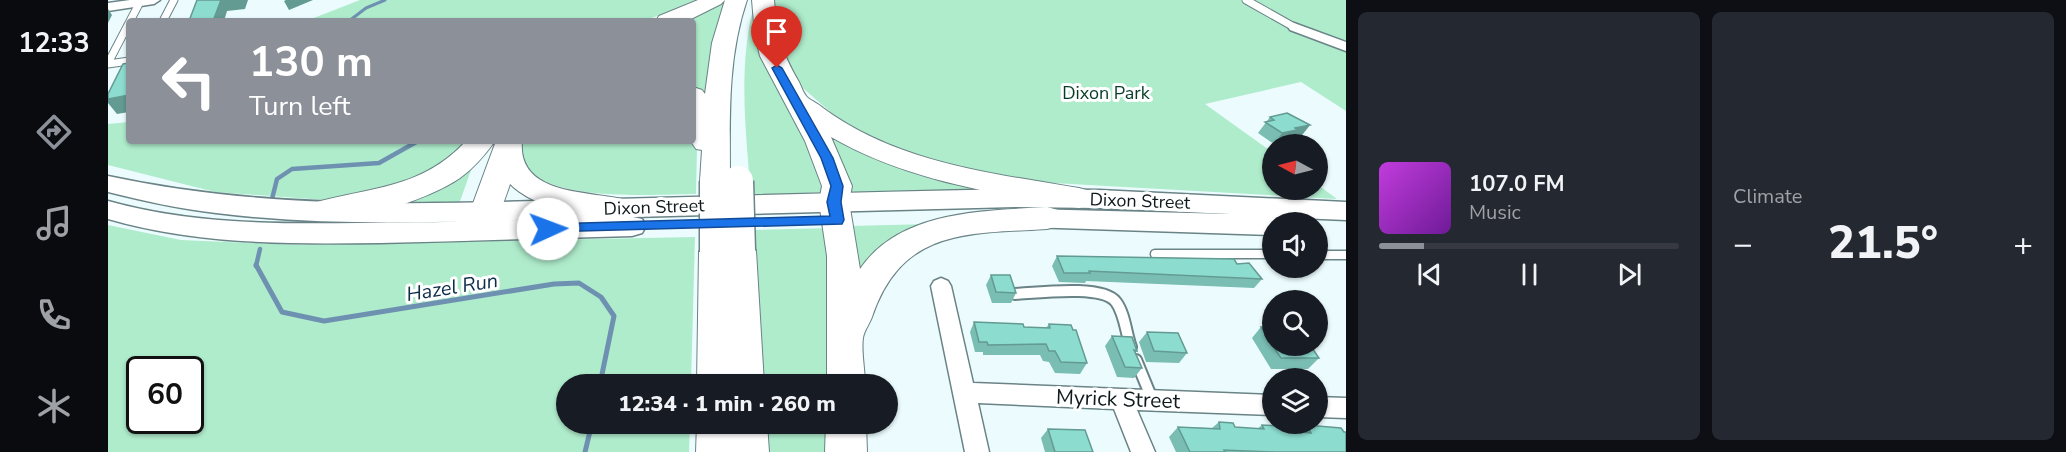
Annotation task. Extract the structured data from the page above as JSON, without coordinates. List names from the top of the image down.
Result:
{
  "streets": {
    "main road": ["Dixon Street"],
    "street": ["Myrick Street"]
  },
  "water": ["Hazel Run"],
  "parks": ["Dixon Park"],
  "north": "left",
  "page": {
    "tabs": "12:33",
    "tile": "Climate",
    "turn": ["130 m", "Turn left"],
    "song": ["107.0 FM", "Music"],
    "heat": ["−", "21.5°", "+"],
    "limit": "60",
    "trip": "12:34 · 1 min · 260 m"
  }
}
